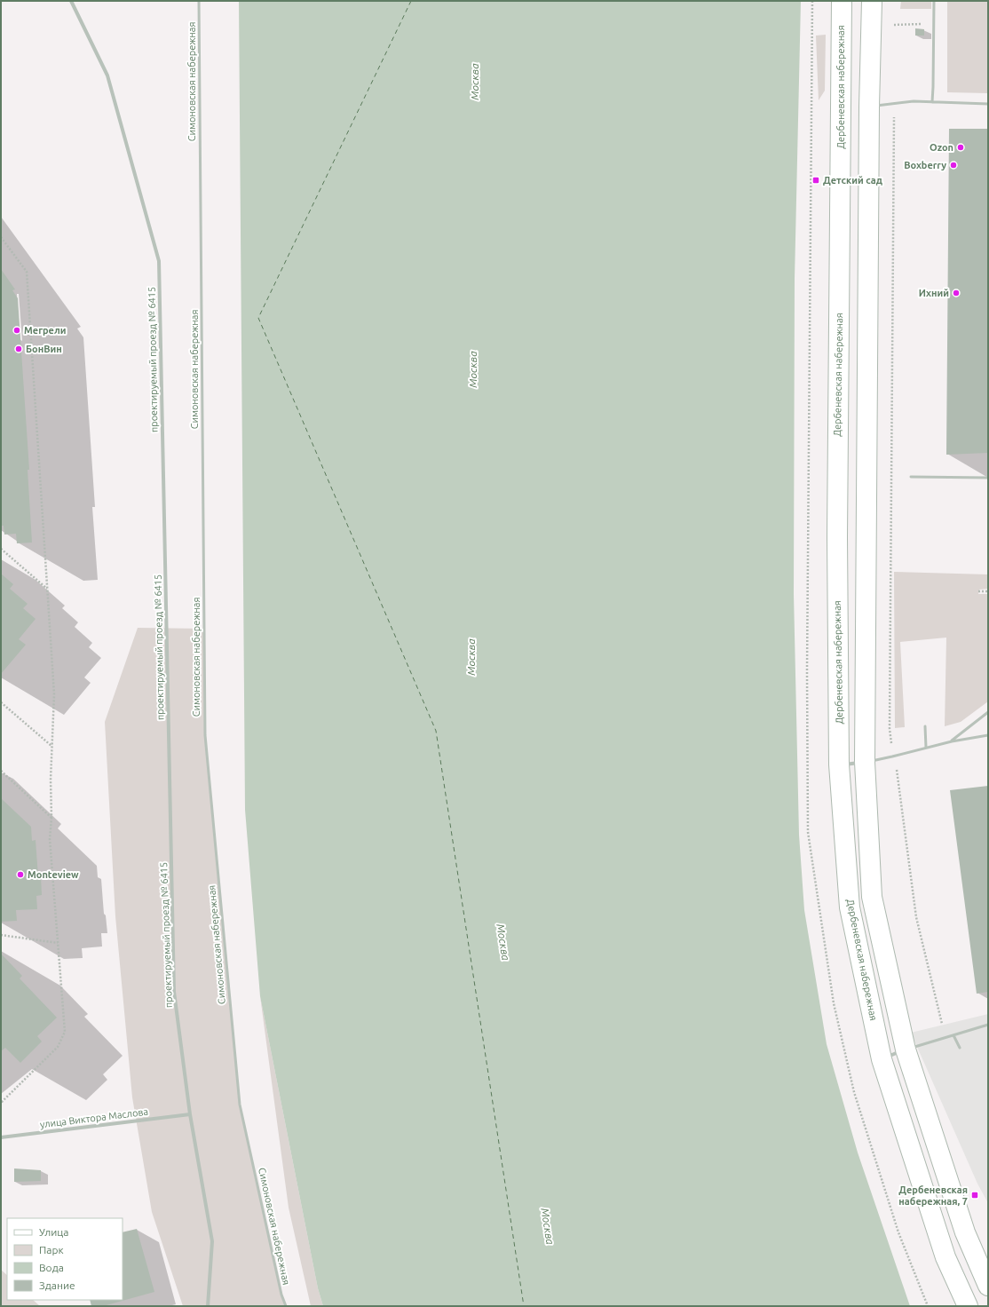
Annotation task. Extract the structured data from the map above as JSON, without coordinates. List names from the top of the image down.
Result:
{
  "streets": {
    "main road": ["Дербеневская набережная"],
    "street": ["проектируемый проезд № 6415", "улица Виктора Маслова"],
    "lane": ["Симоновская набережная"]
  },
  "crossings": [
    ["проектируемый проезд № 6415", "улица Виктора Маслова"]
  ],
  "water": ["Москва"],
  "places": {
    "other": [
      "Ozon",
      "Boxberry",
      "Ихний",
      "Мегрели",
      "БонВин",
      "Monteview"
    ],
    "transit": ["Детский сад", "Дербеневская набережная, 7"]
  },
  "legend": [
    "Улица",
    "Парк",
    "Вода",
    "Здание"
  ]
}
